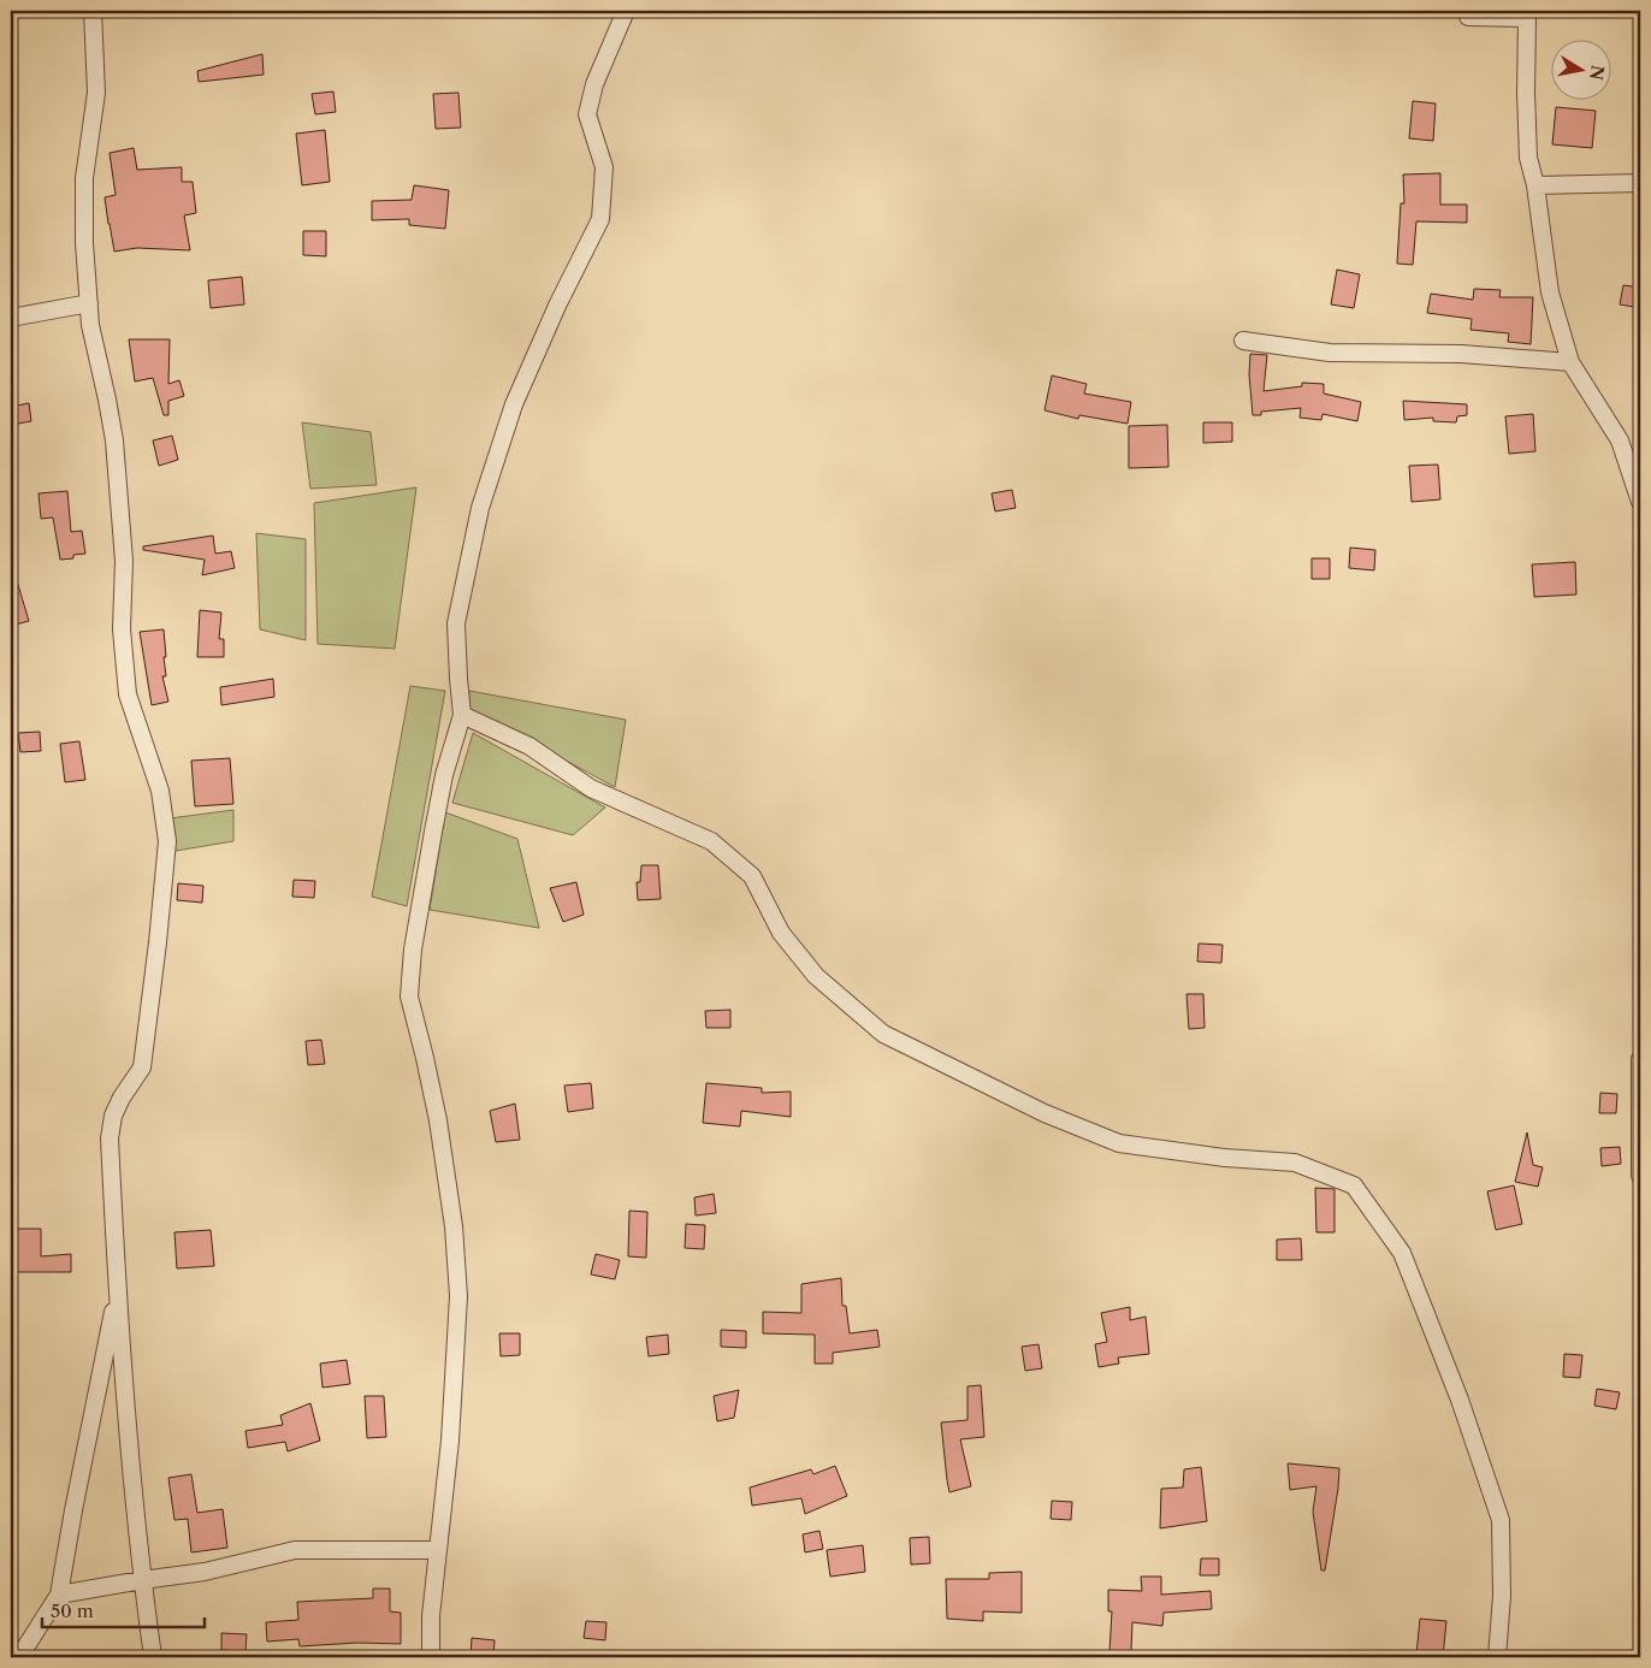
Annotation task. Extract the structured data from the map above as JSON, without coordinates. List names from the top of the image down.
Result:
{
  "scale_bar": "50 m",
  "north": "right"
}
